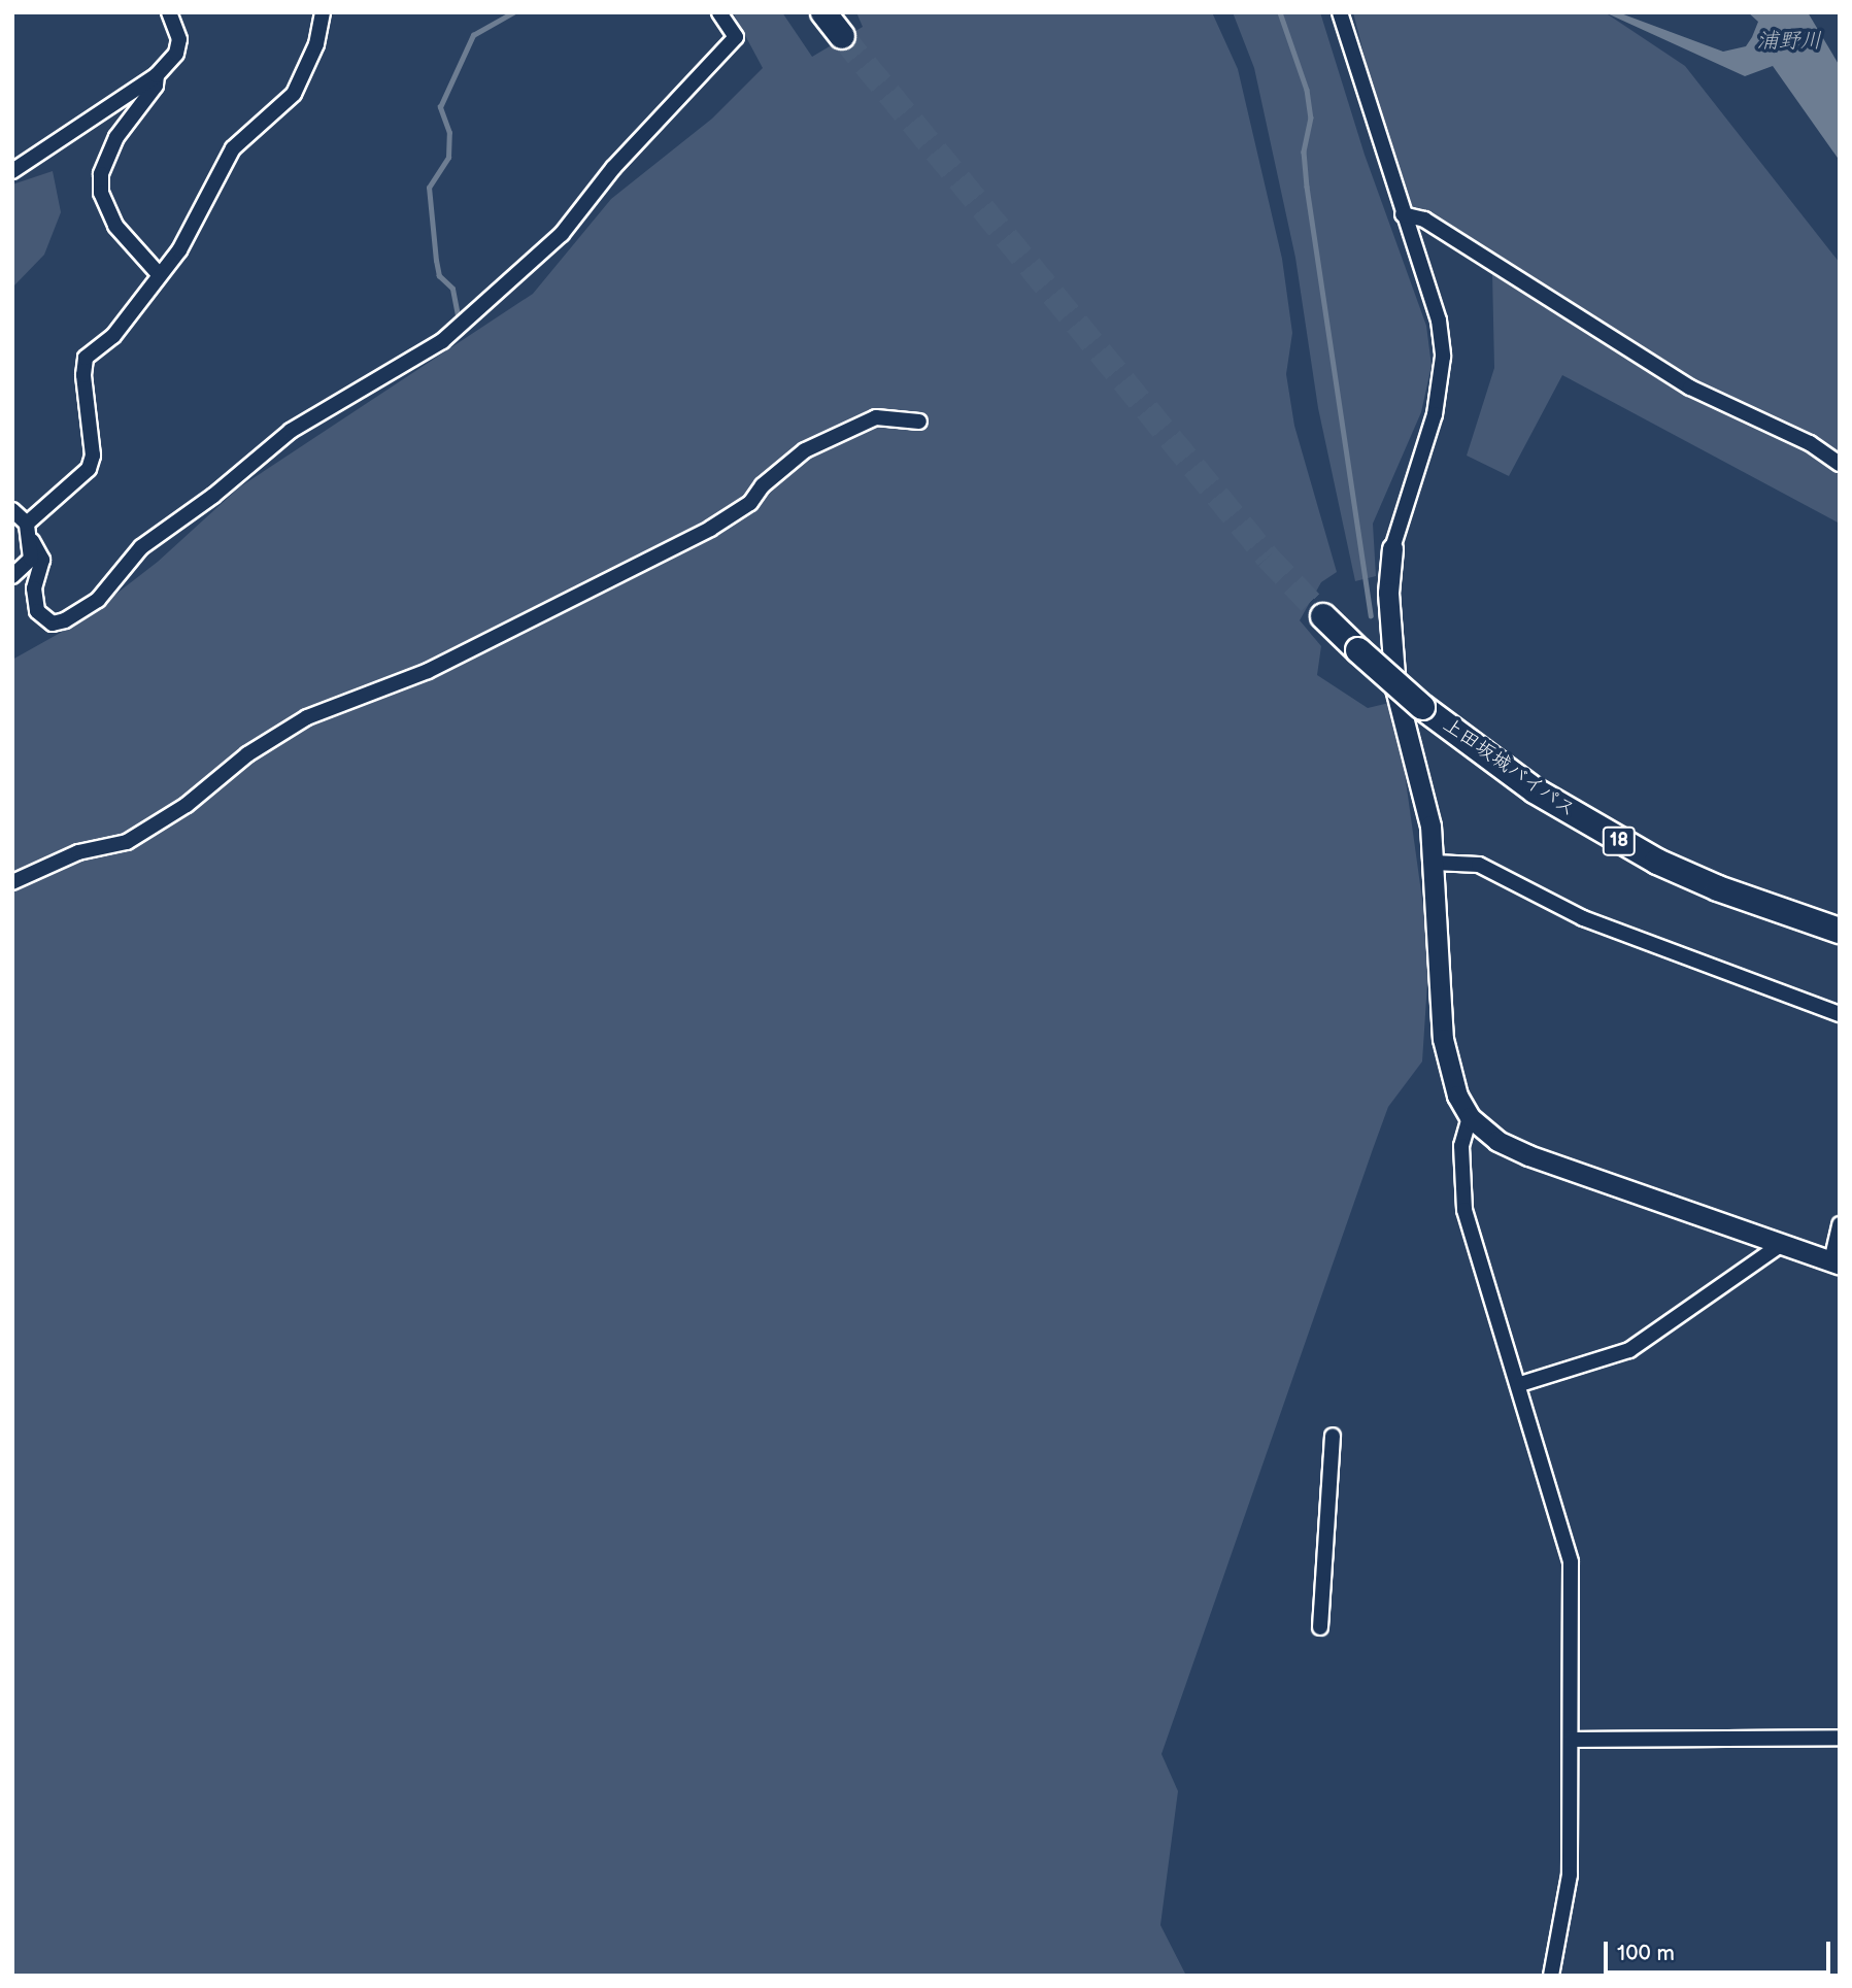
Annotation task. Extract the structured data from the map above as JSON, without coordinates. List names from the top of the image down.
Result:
{
  "streets": {
    "highway": ["上田坂城バイパス", "18"]
  },
  "water": ["浦野川"],
  "scale_bar": "100 m"
}
